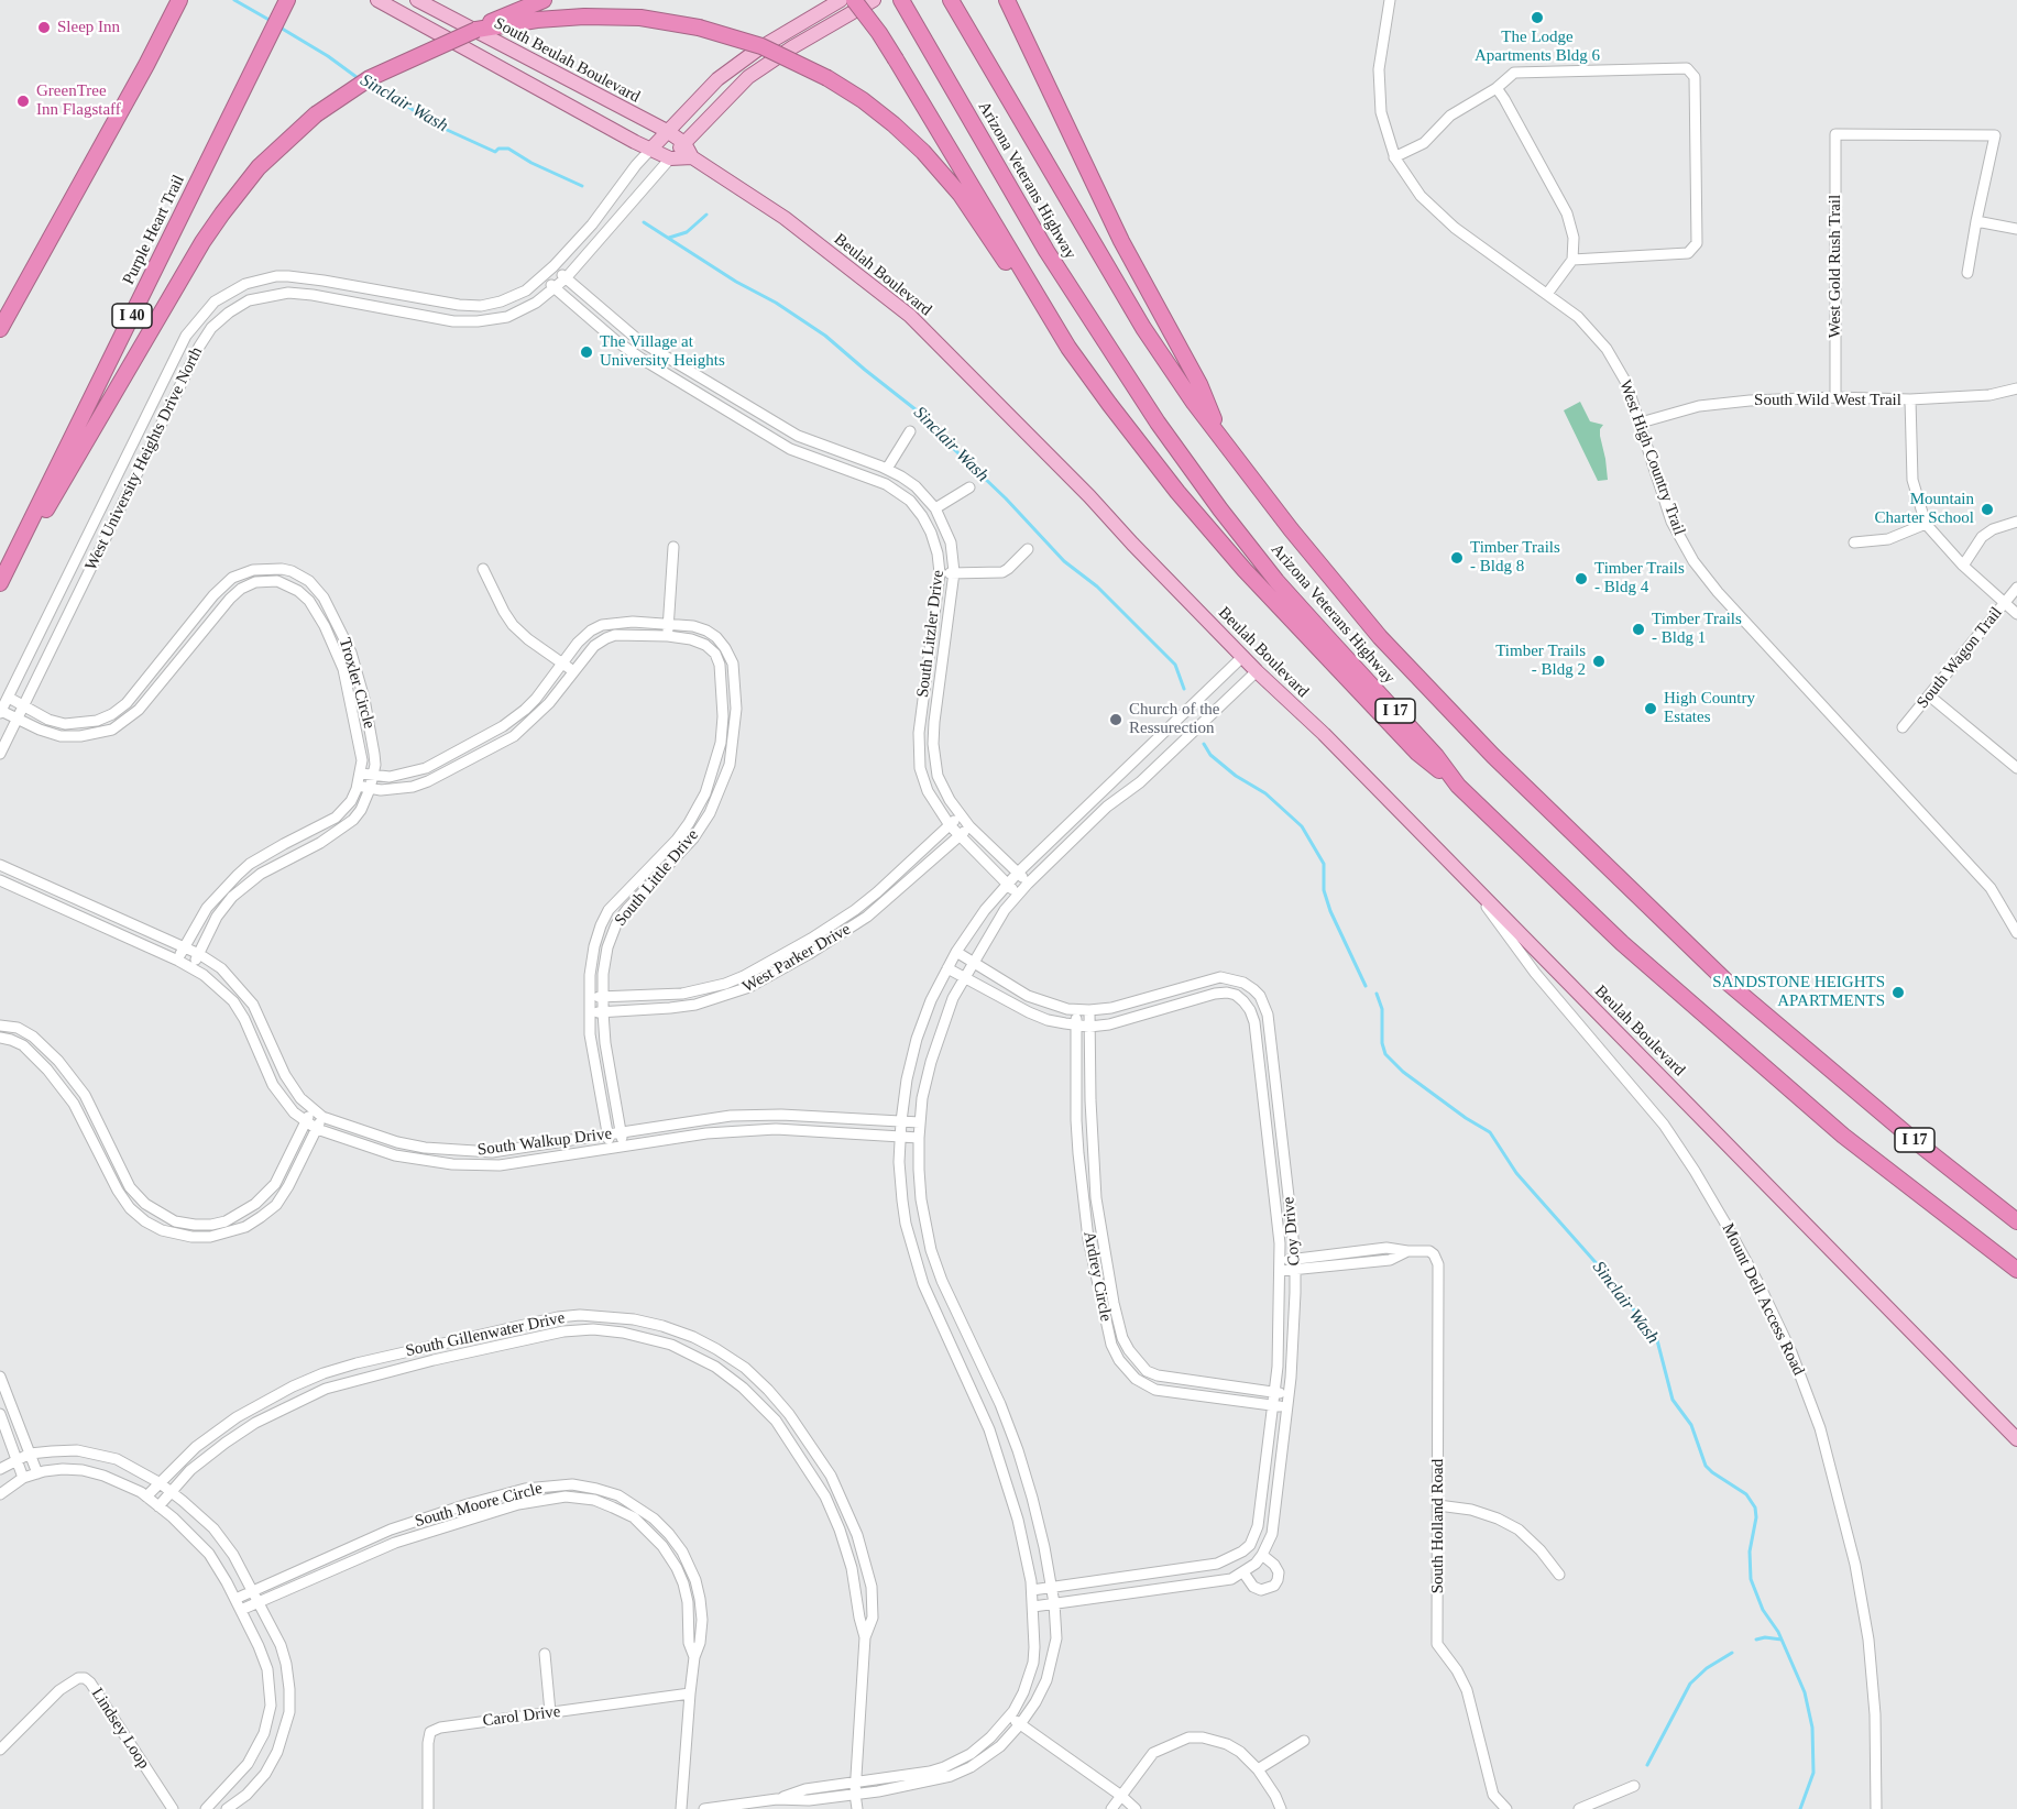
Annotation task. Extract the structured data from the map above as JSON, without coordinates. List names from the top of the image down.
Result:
{
  "streets": {
    "highway": [
      "Arizona Veterans Highway",
      "Purple Heart Trail",
      "I 40",
      "I 17"
    ],
    "main road": ["South Beulah Boulevard", "Beulah Boulevard"],
    "street": [
      "West Gold Rush Trail",
      "South Wild West Trail",
      "West High Country Trail",
      "West University Heights Drive North",
      "South Litzler Drive",
      "South Wagon Trail",
      "Troxler Circle",
      "South Little Drive",
      "West Parker Drive",
      "South Walkup Drive",
      "Coy Drive",
      "Ardrey Circle",
      "Mount Dell Access Road",
      "South Gillenwater Drive",
      "South Moore Circle",
      "South Holland Road",
      "Carol Drive",
      "Lindsey Loop"
    ]
  },
  "crossings": [
    ["South Beulah Boulevard", "Beulah Boulevard"],
    ["West Gold Rush Trail", "South Wild West Trail"],
    ["Beulah Boulevard", "Mount Dell Access Road"],
    ["South Wild West Trail", "West High Country Trail"],
    ["West University Heights Drive North", "South Litzler Drive"],
    ["West University Heights Drive North", "Troxler Circle"],
    ["South Litzler Drive", "West Parker Drive"],
    ["Troxler Circle", "South Little Drive"],
    ["Troxler Circle", "South Walkup Drive"],
    ["South Little Drive", "West Parker Drive"],
    ["South Little Drive", "South Walkup Drive"],
    ["Coy Drive", "Ardrey Circle"],
    ["Coy Drive", "South Holland Road"],
    ["South Moore Circle", "Carol Drive"]
  ],
  "water": ["Sinclair Wash"],
  "places": [
    "The Lodge Apartments Bldg 6",
    "Sleep Inn",
    "GreenTree Inn Flagstaff",
    "The Village at University Heights",
    "Mountain Charter School",
    "Timber Trails - Bldg 8",
    "Timber Trails - Bldg 4",
    "Timber Trails - Bldg 1",
    "Timber Trails - Bldg 2",
    "High Country Estates",
    "Church of the Ressurection",
    "SANDSTONE HEIGHTS APARTMENTS"
  ]
}
